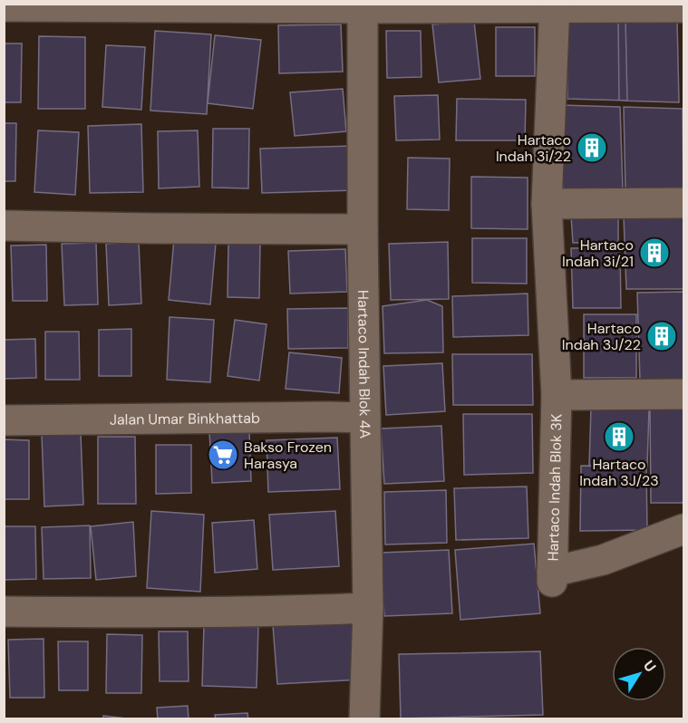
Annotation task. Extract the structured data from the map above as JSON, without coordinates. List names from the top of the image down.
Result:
{
  "streets": {
    "street": ["Hartaco Indah Blok 4A", "Jalan Umar Binkhattab", "Hartaco Indah Blok 3K"]
  },
  "crossings": [
    ["Hartaco Indah Blok 4A", "Jalan Umar Binkhattab"]
  ],
  "places": {
    "building": [
      "Hartaco Indah 3i/22",
      "Hartaco Indah 3i/21",
      "Hartaco Indah 3J/22",
      "Hartaco Indah 3J/23"
    ],
    "supermarket": ["Bakso Frozen Harasya"]
  },
  "north": "top right"
}
